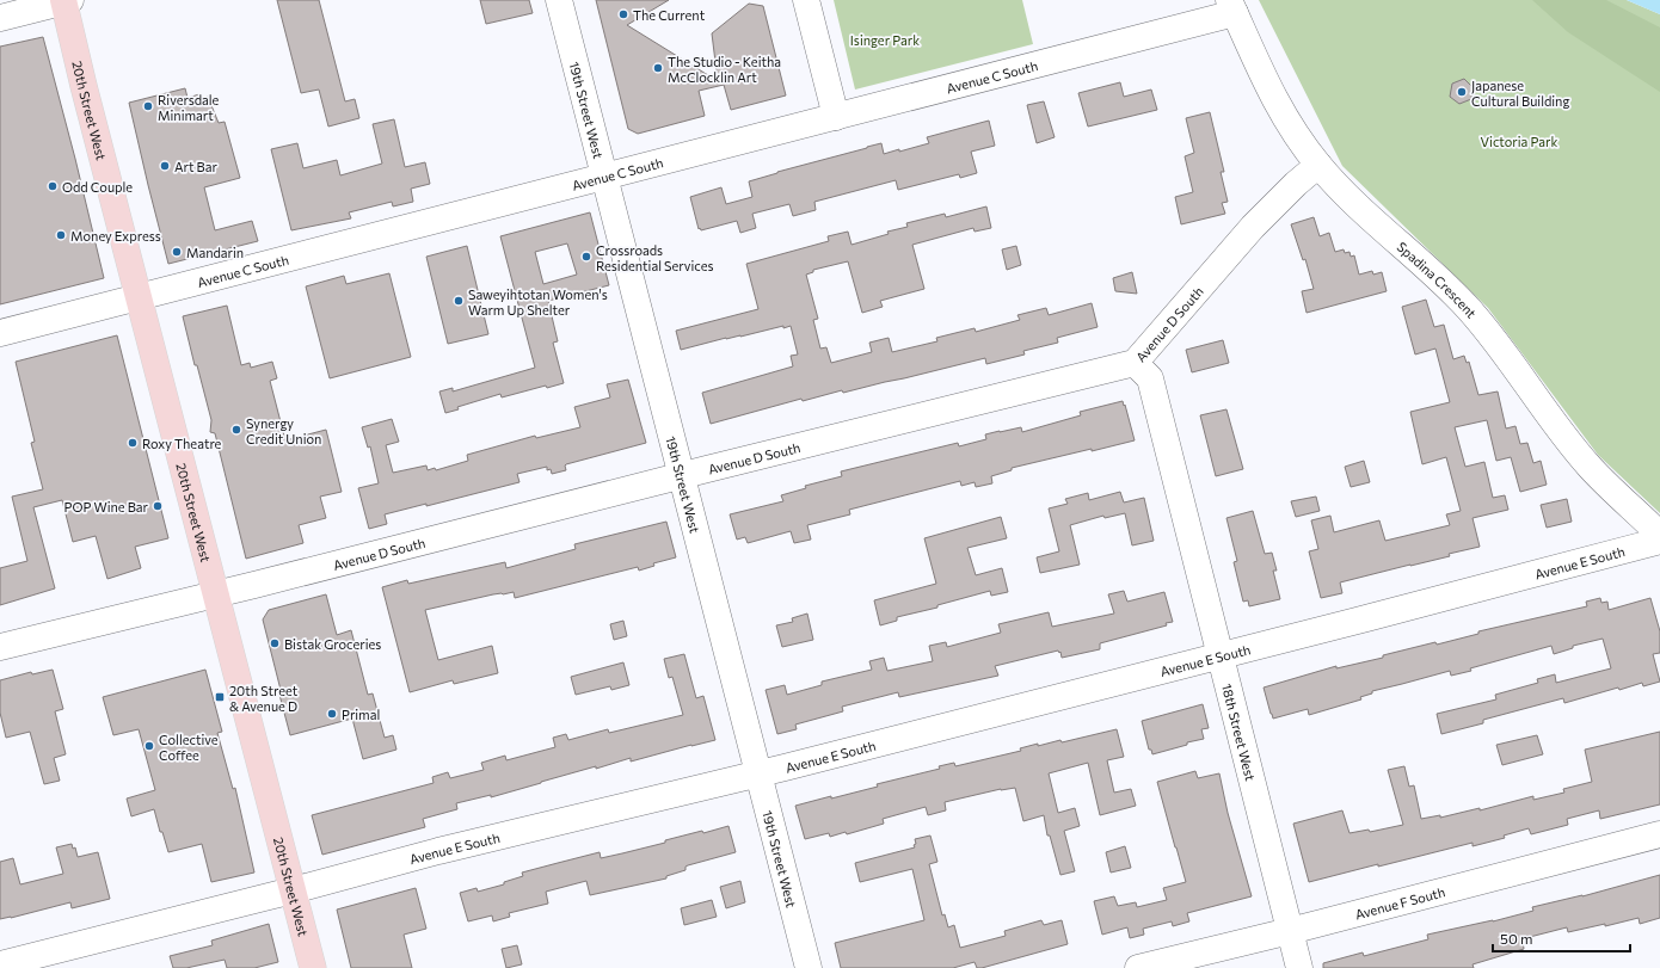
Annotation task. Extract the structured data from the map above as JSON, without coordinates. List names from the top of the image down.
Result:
{
  "streets": {
    "main road": ["20th Street West"],
    "street": [
      "Avenue C South",
      "19th Street West",
      "Spadina Crescent",
      "Avenue D South",
      "Avenue E South",
      "18th Street West",
      "Avenue F South"
    ]
  },
  "crossings": [
    ["Avenue C South", "20th Street West"],
    ["Avenue C South", "19th Street West"],
    ["Avenue C South", "Spadina Crescent"],
    ["20th Street West", "Avenue D South"],
    ["20th Street West", "Avenue E South"],
    ["19th Street West", "Avenue D South"],
    ["19th Street West", "Avenue E South"],
    ["Spadina Crescent", "Avenue D South"],
    ["Avenue D South", "18th Street West"],
    ["Avenue E South", "18th Street West"],
    ["18th Street West", "Avenue F South"]
  ],
  "parks": ["Isinger Park", "Victoria Park"],
  "places": {
    "other": [
      "The Current",
      "The Studio - Keitha McClocklin Art",
      "Japanese Cultural Building",
      "Riversdale Minimart",
      "Art Bar",
      "Odd Couple",
      "Money Express",
      "Mandarin",
      "Crossroads Residential Services",
      "Saweyihtotan Women's Warm Up Shelter",
      "Synergy Credit Union",
      "Roxy Theatre",
      "POP Wine Bar",
      "Bistak Groceries",
      "Primal",
      "Collective Coffee"
    ],
    "transit": ["20th Street & Avenue D"]
  },
  "scale_bar": "50 m"
}
